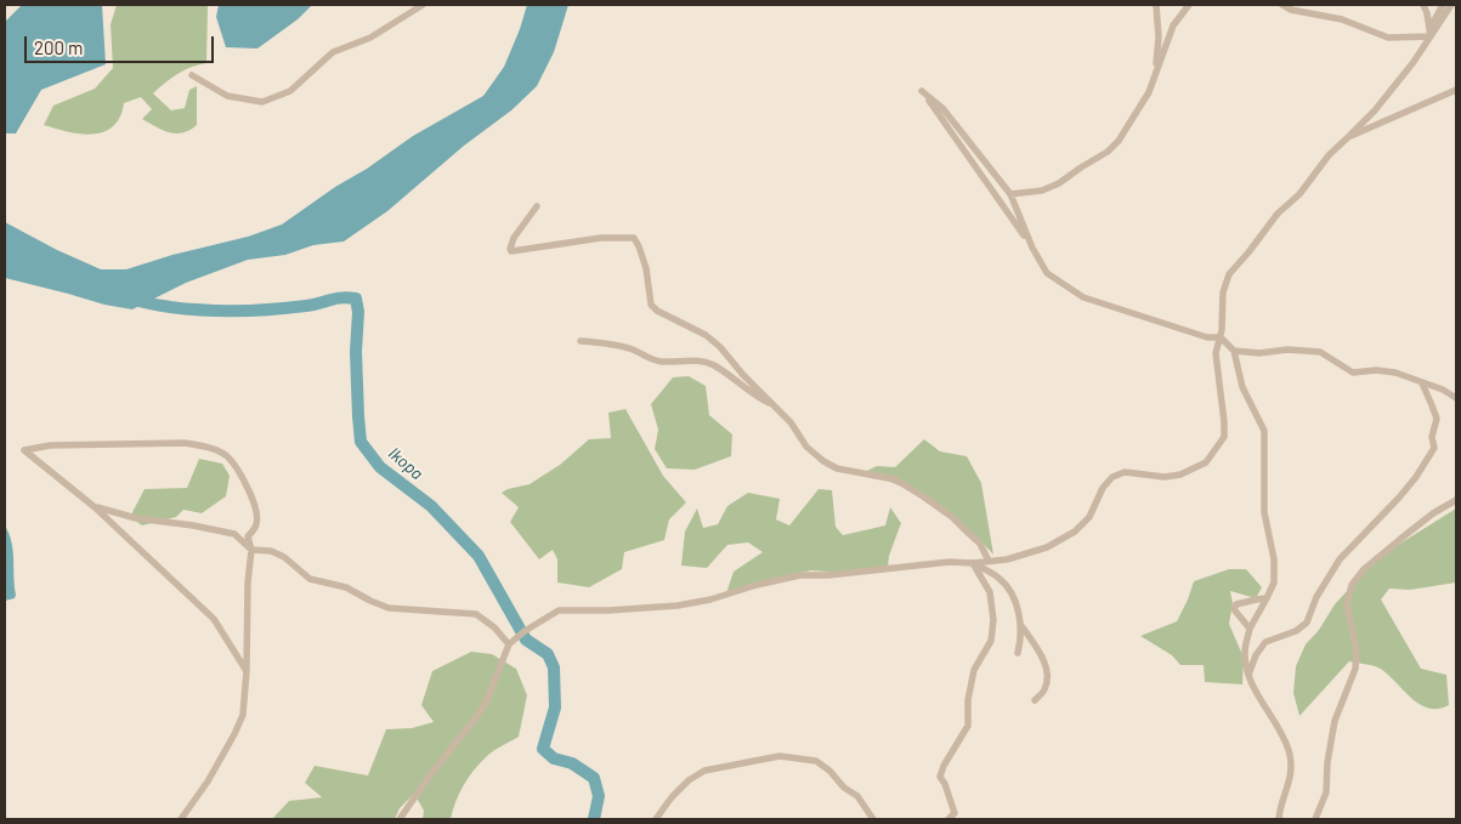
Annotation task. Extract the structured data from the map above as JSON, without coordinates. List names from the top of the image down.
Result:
{
  "water": ["Ikopa"],
  "scale_bar": "200 m"
}
